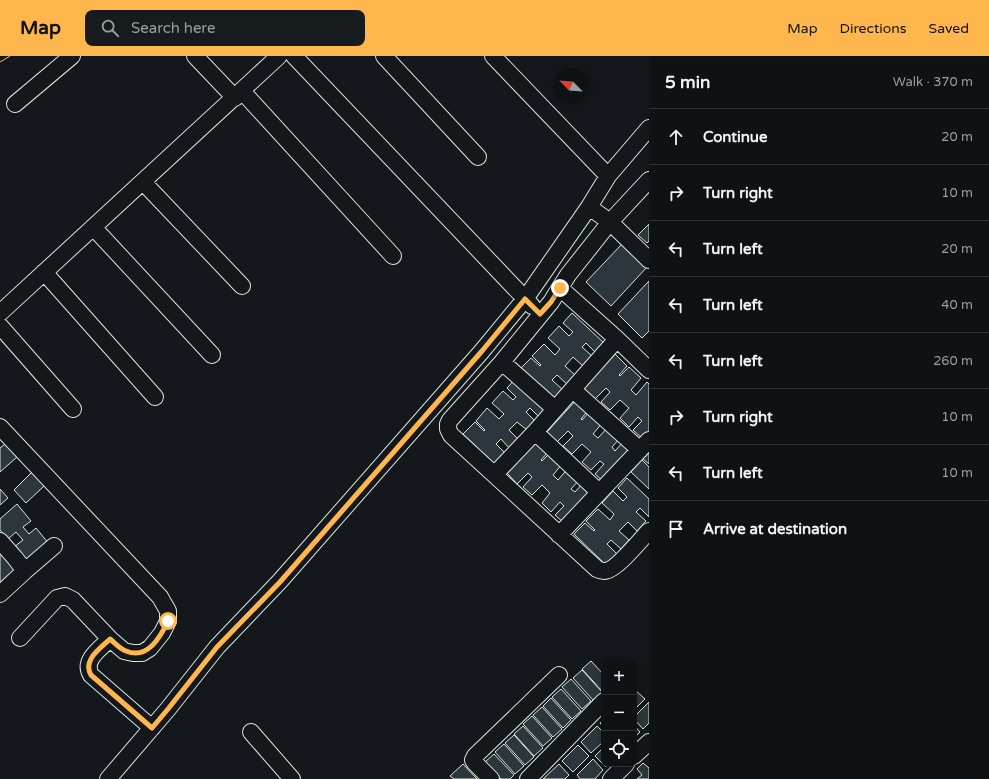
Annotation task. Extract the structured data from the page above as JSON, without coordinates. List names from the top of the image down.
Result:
{
  "north": "top left",
  "page": {
    "header": "Map",
    "search": "Search here",
    "nav": ["Map", "Directions", "Saved"],
    "heading": ["5 min", "Walk · 370 m"],
    "list": [
      ["Continue", "20 m"],
      ["Turn right", "10 m"],
      ["Turn left", "20 m"],
      ["Turn left", "40 m"],
      ["Turn left", "260 m"],
      ["Turn right", "10 m"],
      ["Turn left", "10 m"],
      "Arrive at destination"
    ],
    "map_buttons": ["+", "−"]
  }
}
